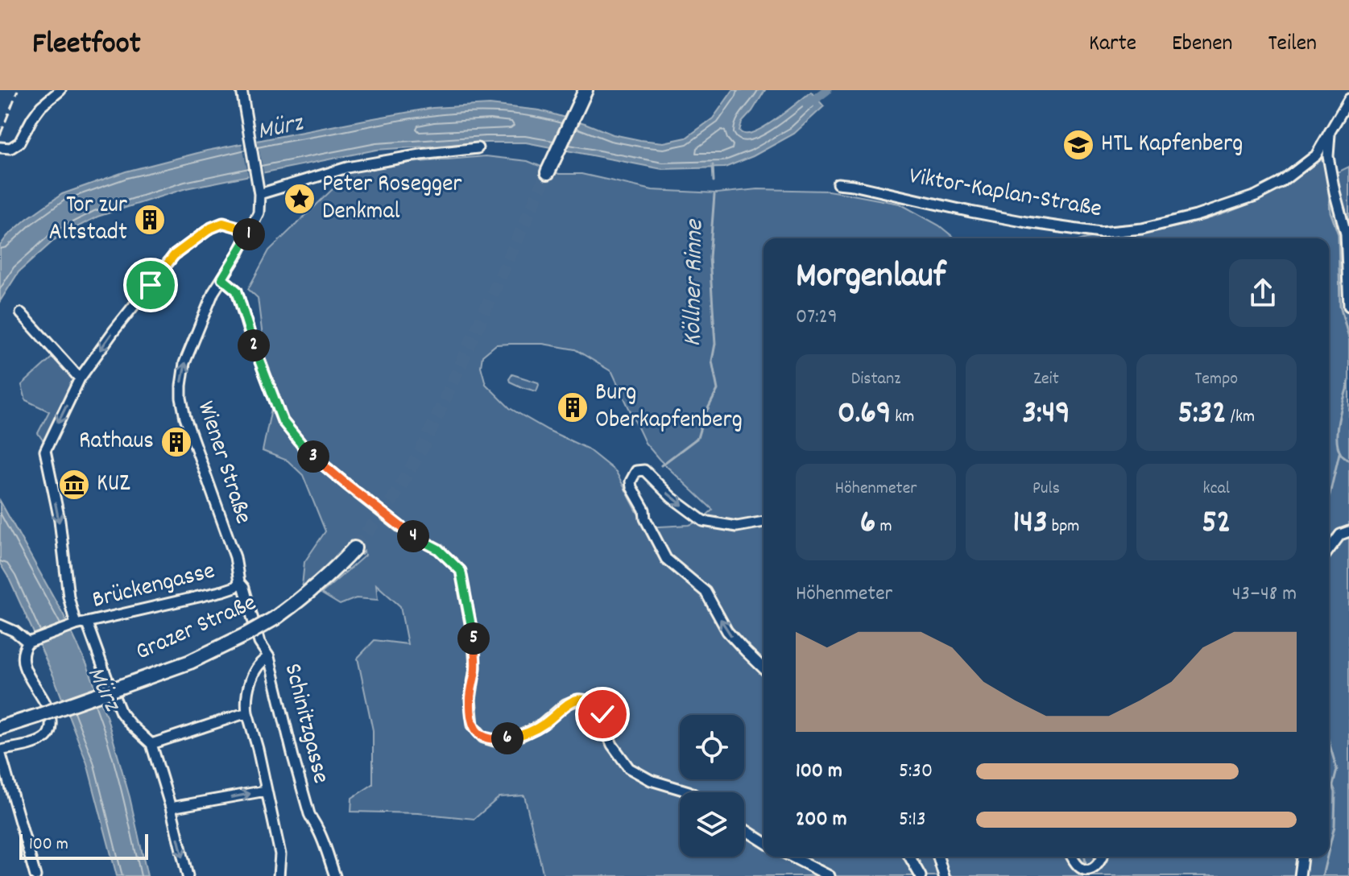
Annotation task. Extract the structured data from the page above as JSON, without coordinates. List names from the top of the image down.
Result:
{
  "streets": {
    "highway": ["Grazer Straße"],
    "street": [
      "Viktor-Kaplan-Straße",
      "Wiener Straße",
      "Brückengasse",
      "Schinitzgasse"
    ]
  },
  "crossings": [
    ["Wiener Straße", "Brückengasse"],
    ["Wiener Straße", "Schinitzgasse"],
    ["Brückengasse", "Schinitzgasse"]
  ],
  "one_way": ["Wiener Straße"],
  "water": ["Mürz", "Köllner Rinne"],
  "places": {
    "school or university": ["HTL Kapfenberg"],
    "place": ["Peter Rosegger Denkmal"],
    "building": ["Tor zur Altstadt", "Burg Oberkapfenberg", "Rathaus"],
    "museum": ["KUZ"]
  },
  "scale_bar": "100 m",
  "page": {
    "header": "Fleetfoot",
    "nav": ["Karte", "Ebenen", "Teilen"],
    "pins": [
      "1",
      "2",
      "3",
      "4",
      "5",
      "6"
    ],
    "heading": ["Morgenlauf", "07:29"],
    "stats": [
      ["Distanz", "0.69 km"],
      ["Zeit", "3:49"],
      ["Tempo", "5:32 /km"],
      ["Höhenmeter", "6 m"],
      ["Puls", "143 bpm"],
      ["kcal", "52"]
    ],
    "chart": ["Höhenmeter", "43–48 m"],
    "list": [
      {
        "name": "100 m",
        "note": "5:30"
      },
      {
        "name": "200 m",
        "note": "5:13"
      }
    ],
    "scale": "100 m"
  }
}
